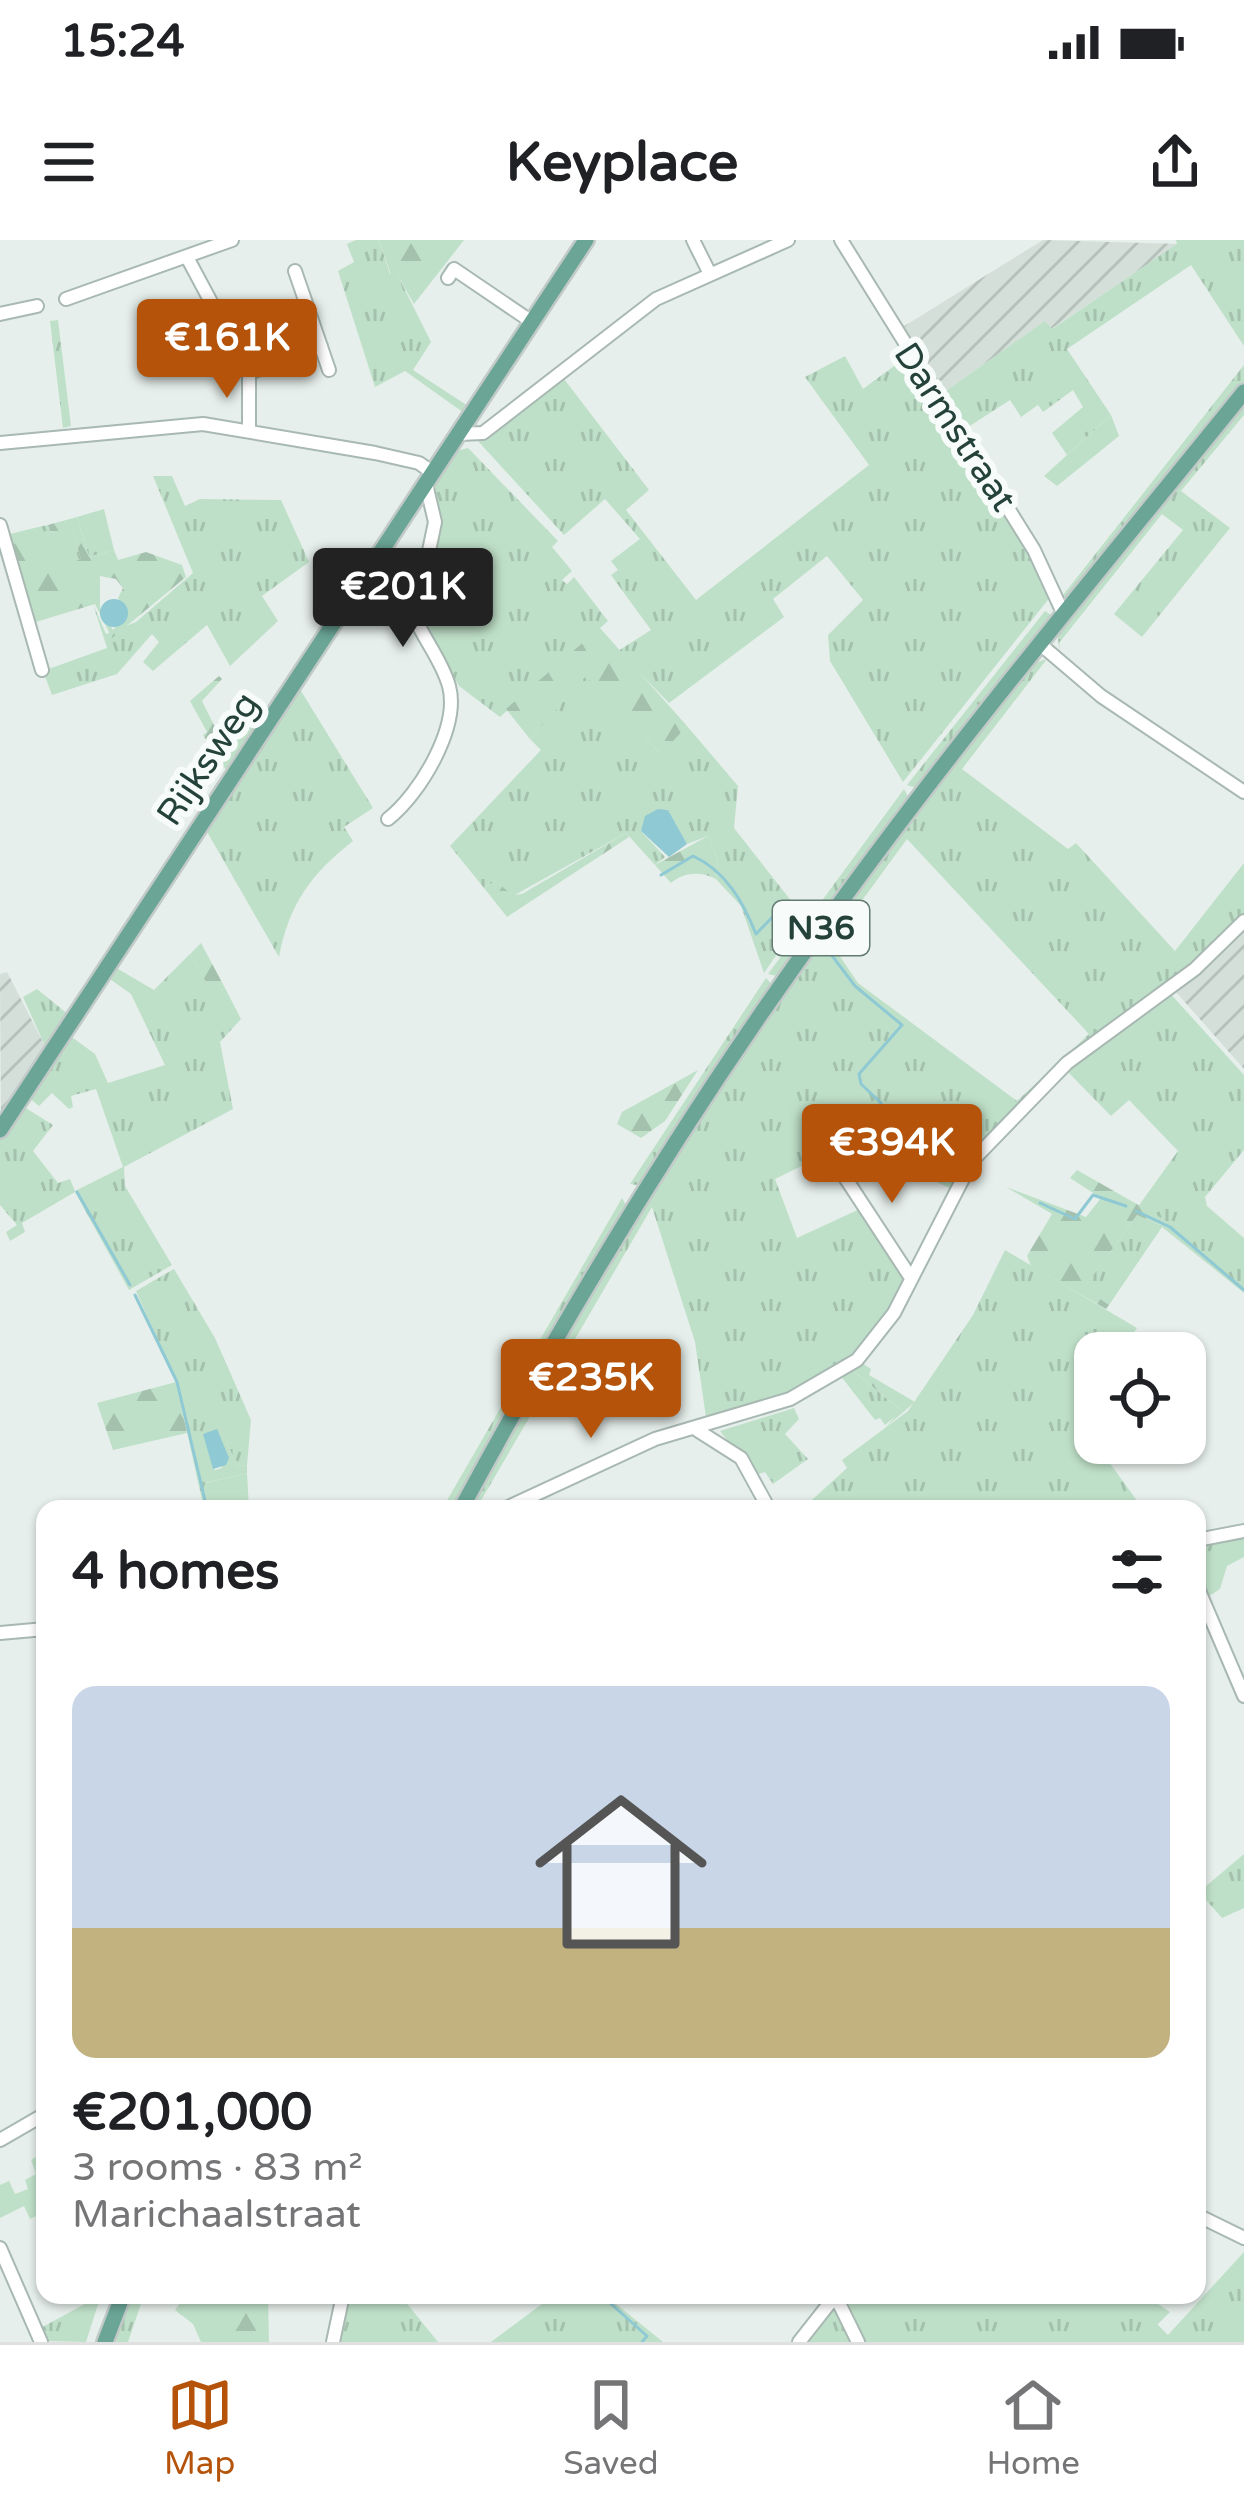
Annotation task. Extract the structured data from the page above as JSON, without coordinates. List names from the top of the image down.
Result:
{
  "streets": {
    "main road": ["Rijksweg", "N36"],
    "street": ["Darmstraat"]
  },
  "crossings": [
    ["Darmstraat", "N36"]
  ],
  "page": {
    "status": "15:24",
    "header": "Keyplace",
    "price": [
      "€161K",
      "€201K",
      "€394K",
      "€235K"
    ],
    "heading": "4 homes",
    "list": [
      {
        "name": "€201,000",
        "note": "3 rooms · 83 m² · Marichaalstraat"
      }
    ],
    "tabs": ["Map", "Saved", "Home"]
  }
}
